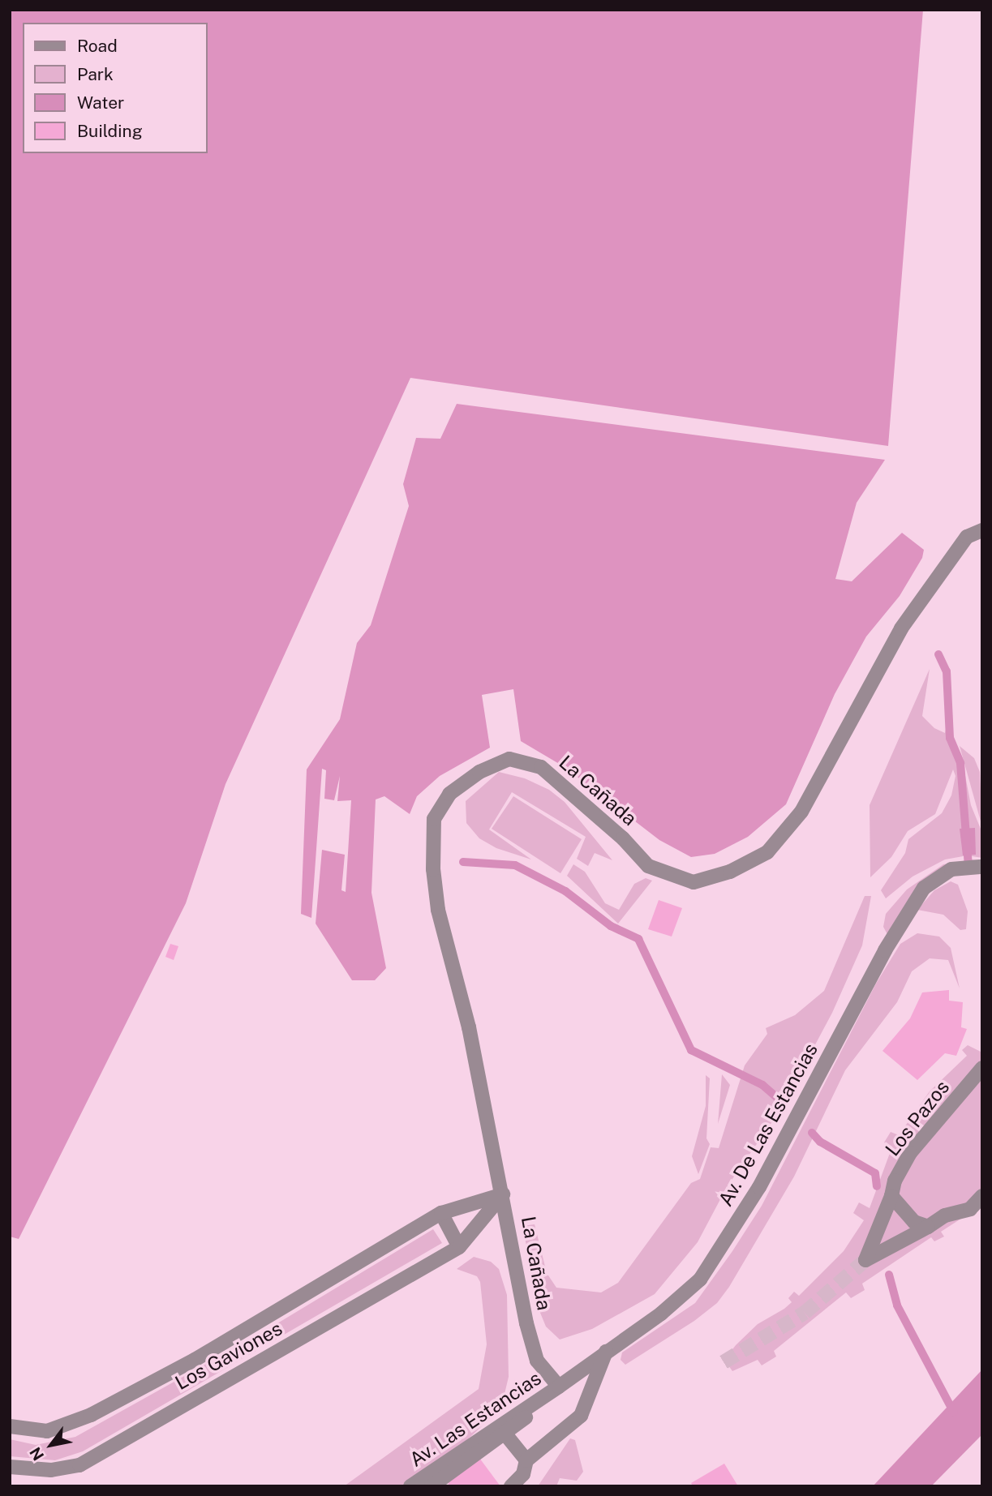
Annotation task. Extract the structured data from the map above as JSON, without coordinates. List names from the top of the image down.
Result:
{
  "streets": {
    "street": [
      "La Cañada",
      "Los Pazos",
      "Av. De Las Estancias",
      "Los Gaviones",
      "Av. Las Estancias"
    ]
  },
  "crossings": [
    ["La Cañada", "Av. De Las Estancias"],
    ["La Cañada", "Los Gaviones"],
    ["La Cañada", "Av. Las Estancias"],
    ["Av. De Las Estancias", "Av. Las Estancias"]
  ],
  "legend": [
    "Road",
    "Park",
    "Water",
    "Building"
  ],
  "north": "bottom left"
}
